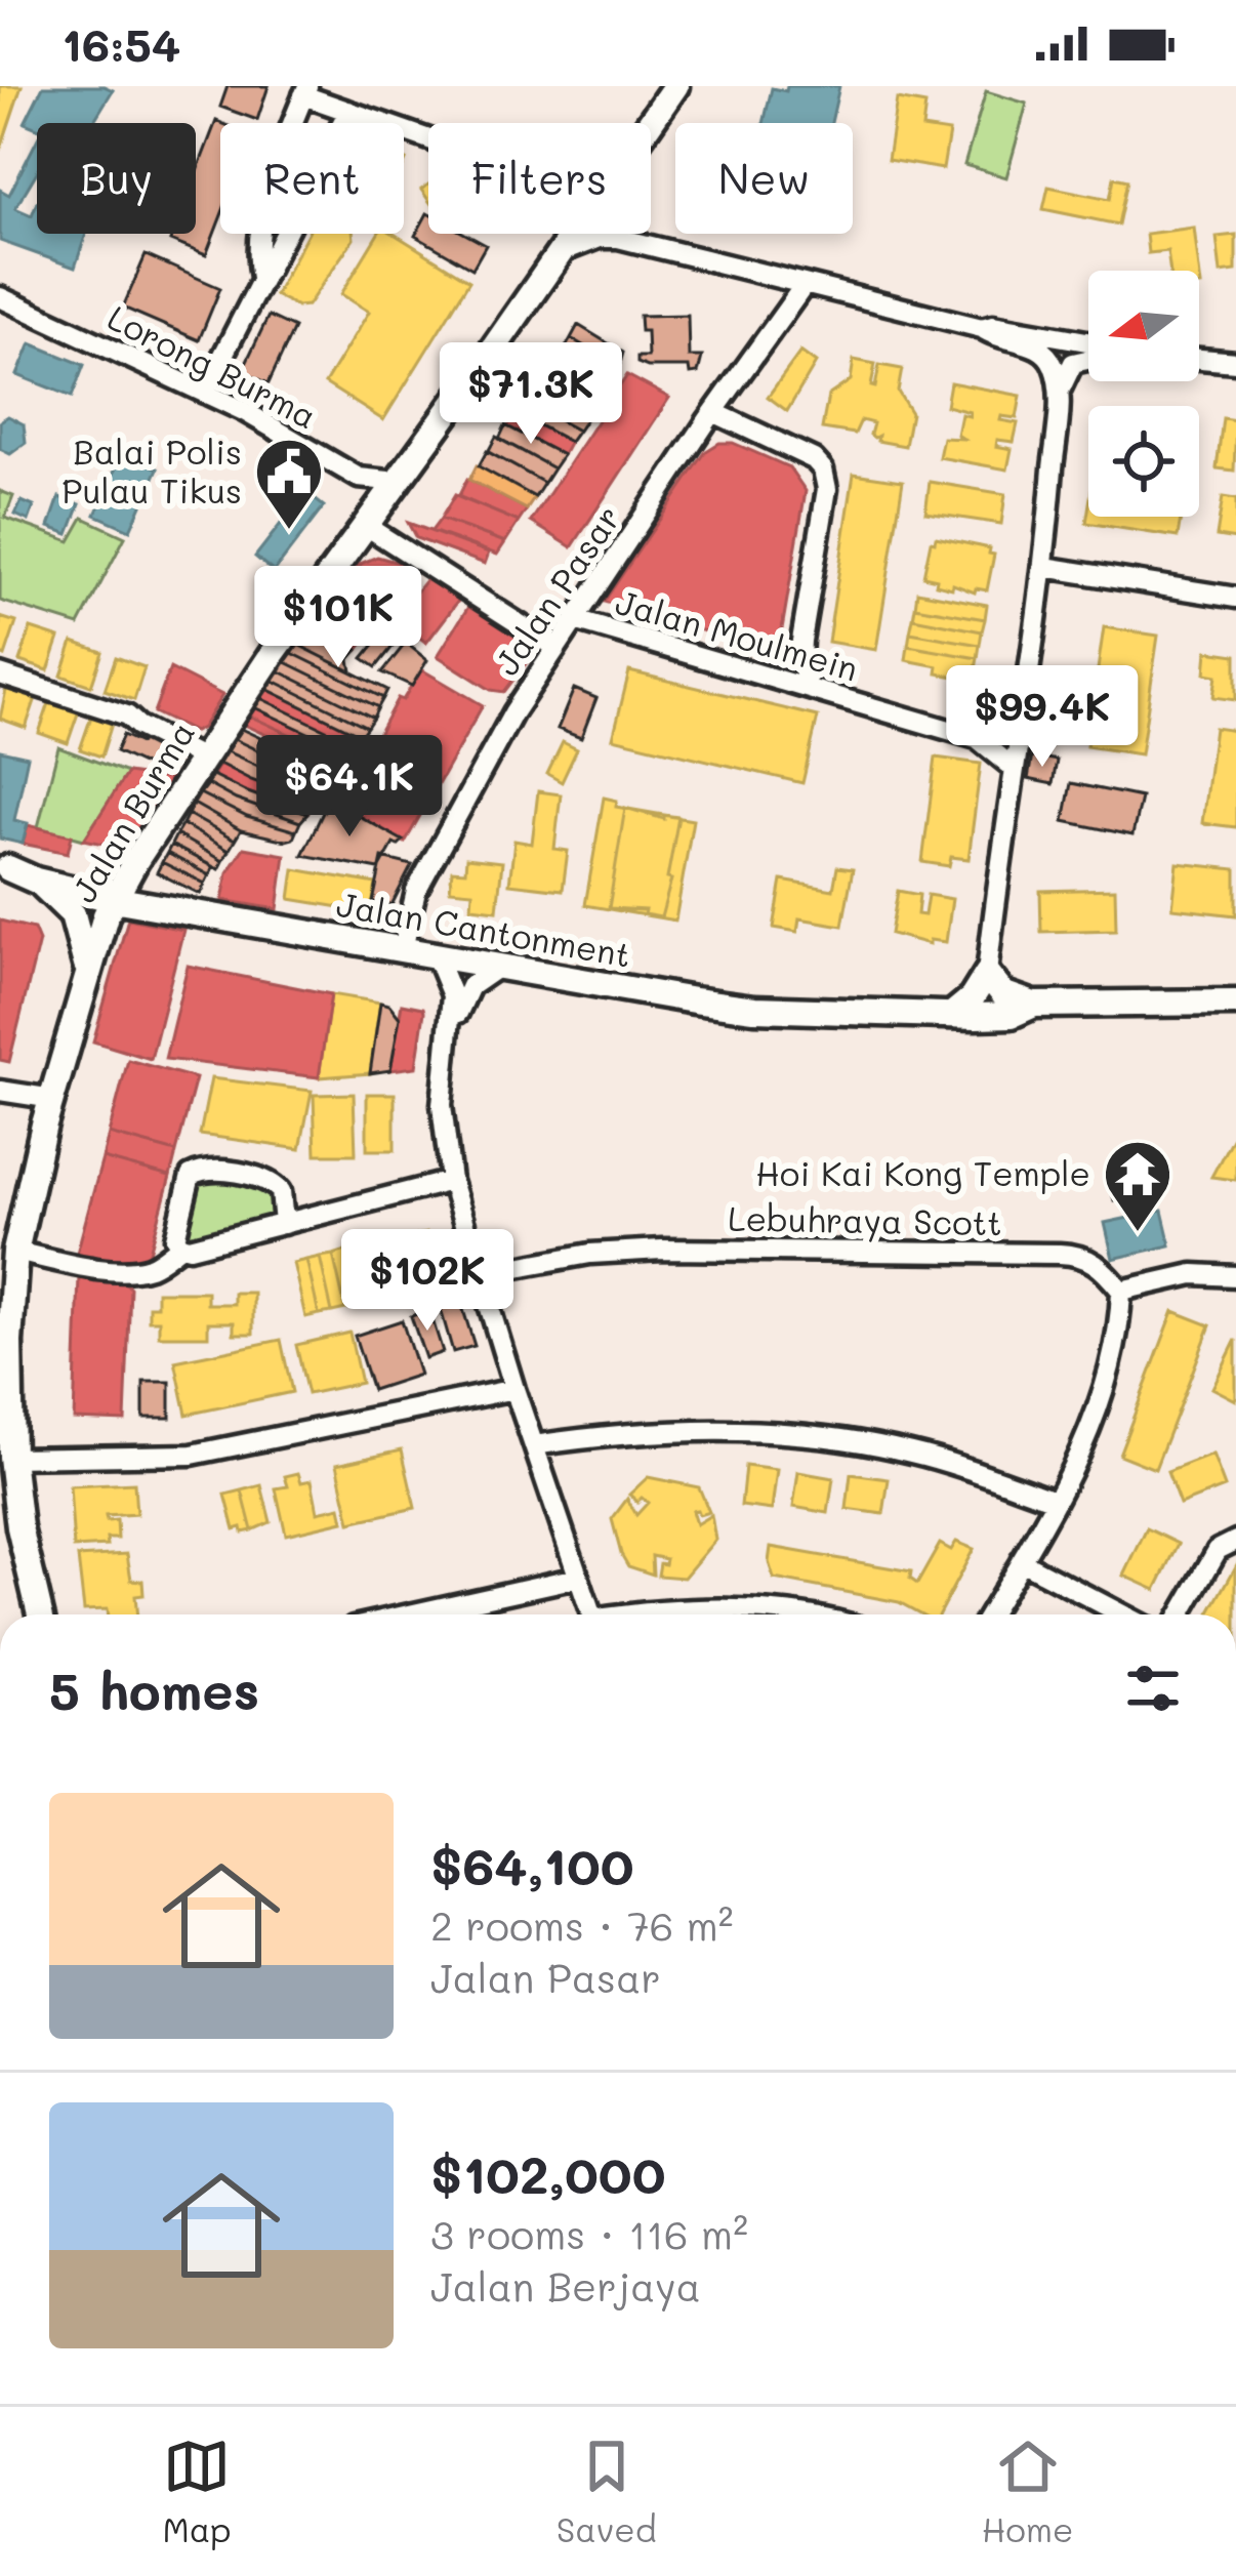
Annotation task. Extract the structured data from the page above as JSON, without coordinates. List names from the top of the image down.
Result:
{
  "streets": {
    "main road": ["Jalan Burma", "Jalan Cantonment"],
    "street": [
      "Lorong Burma",
      "Jalan Pasar",
      "Jalan Moulmein",
      "Lebuhraya Scott"
    ]
  },
  "crossings": [
    ["Lorong Burma", "Jalan Burma"],
    ["Jalan Pasar", "Jalan Moulmein"],
    ["Jalan Pasar", "Jalan Cantonment"],
    ["Jalan Burma", "Jalan Cantonment"]
  ],
  "places": {
    "public building": ["Balai Polis Pulau Tikus"],
    "temple": ["Hoi Kai Kong Temple"]
  },
  "north": "left",
  "page": {
    "status": "16:54",
    "chip": [
      "Buy",
      "Rent",
      "Filters",
      "New"
    ],
    "price": [
      "$71.3K",
      "$101K",
      "$99.4K",
      "$64.1K",
      "$102K"
    ],
    "heading": "5 homes",
    "list": [
      {
        "name": "$64,100",
        "note": "2 rooms · 76 m² · Jalan Pasar"
      },
      {
        "name": "$102,000",
        "note": "3 rooms · 116 m² · Jalan Berjaya"
      }
    ],
    "tabs": ["Map", "Saved", "Home"]
  }
}
